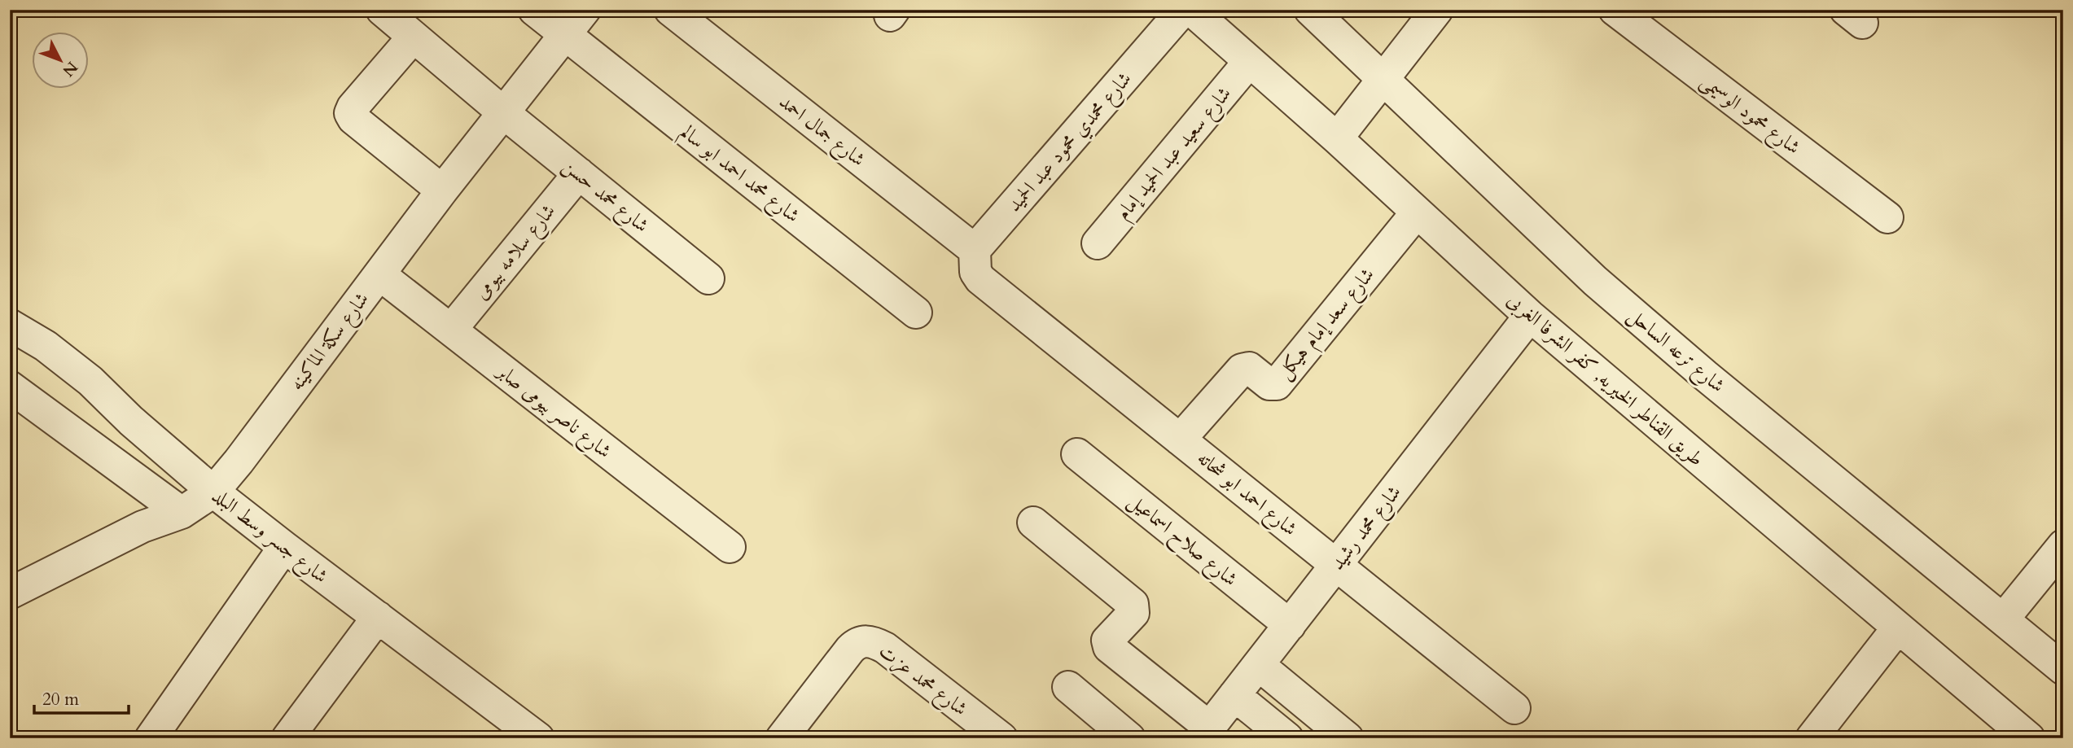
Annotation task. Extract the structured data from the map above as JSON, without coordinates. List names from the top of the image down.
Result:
{
  "streets": {
    "street": [
      "شارع محمود الوسيمى",
      "شارع جمال احمد",
      "شارع محمدي محمود عبد الحميد",
      "شارع سعيد عبد الحميد إمام",
      "شارع محمد احمد ابو سالم",
      "شارع محمد حسن",
      "شارع سلامه بيومى",
      "شارع سعد إمام هيكل",
      "شارع سكة الماكينه",
      "شارع ترعه الساحل",
      "طريق القناطر الخيريه, كفر الشرفا الغربى",
      "شارع ناصر بيومى صابر",
      "شارع احمد ابو شحاته",
      "شارع محمد رشيد",
      "شارع جسر وسط البلد",
      "شارع صلاح اسماعيل",
      "شارع محمد عزت"
    ]
  },
  "crossings": [
    ["شارع جمال احمد", "شارع محمدي محمود عبد الحميد"],
    ["شارع جمال احمد", "شارع احمد ابو شحاته"],
    ["شارع محمدي محمود عبد الحميد", "شارع احمد ابو شحاته"],
    ["شارع سعيد عبد الحميد إمام", "طريق القناطر الخيريه, كفر الشرفا الغربى"],
    ["شارع محمد احمد ابو سالم", "شارع سكة الماكينه"],
    ["شارع محمد حسن", "شارع سلامه بيومى"],
    ["شارع محمد حسن", "شارع سكة الماكينه"],
    ["شارع سلامه بيومى", "شارع ناصر بيومى صابر"],
    ["شارع سعد إمام هيكل", "طريق القناطر الخيريه, كفر الشرفا الغربى"],
    ["شارع سعد إمام هيكل", "شارع احمد ابو شحاته"],
    ["شارع سكة الماكينه", "شارع ناصر بيومى صابر"],
    ["شارع سكة الماكينه", "شارع جسر وسط البلد"],
    ["طريق القناطر الخيريه, كفر الشرفا الغربى", "شارع محمد رشيد"],
    ["شارع احمد ابو شحاته", "شارع محمد رشيد"],
    ["شارع محمد رشيد", "شارع صلاح اسماعيل"]
  ],
  "scale_bar": "20 m",
  "north": "bottom right"
}
